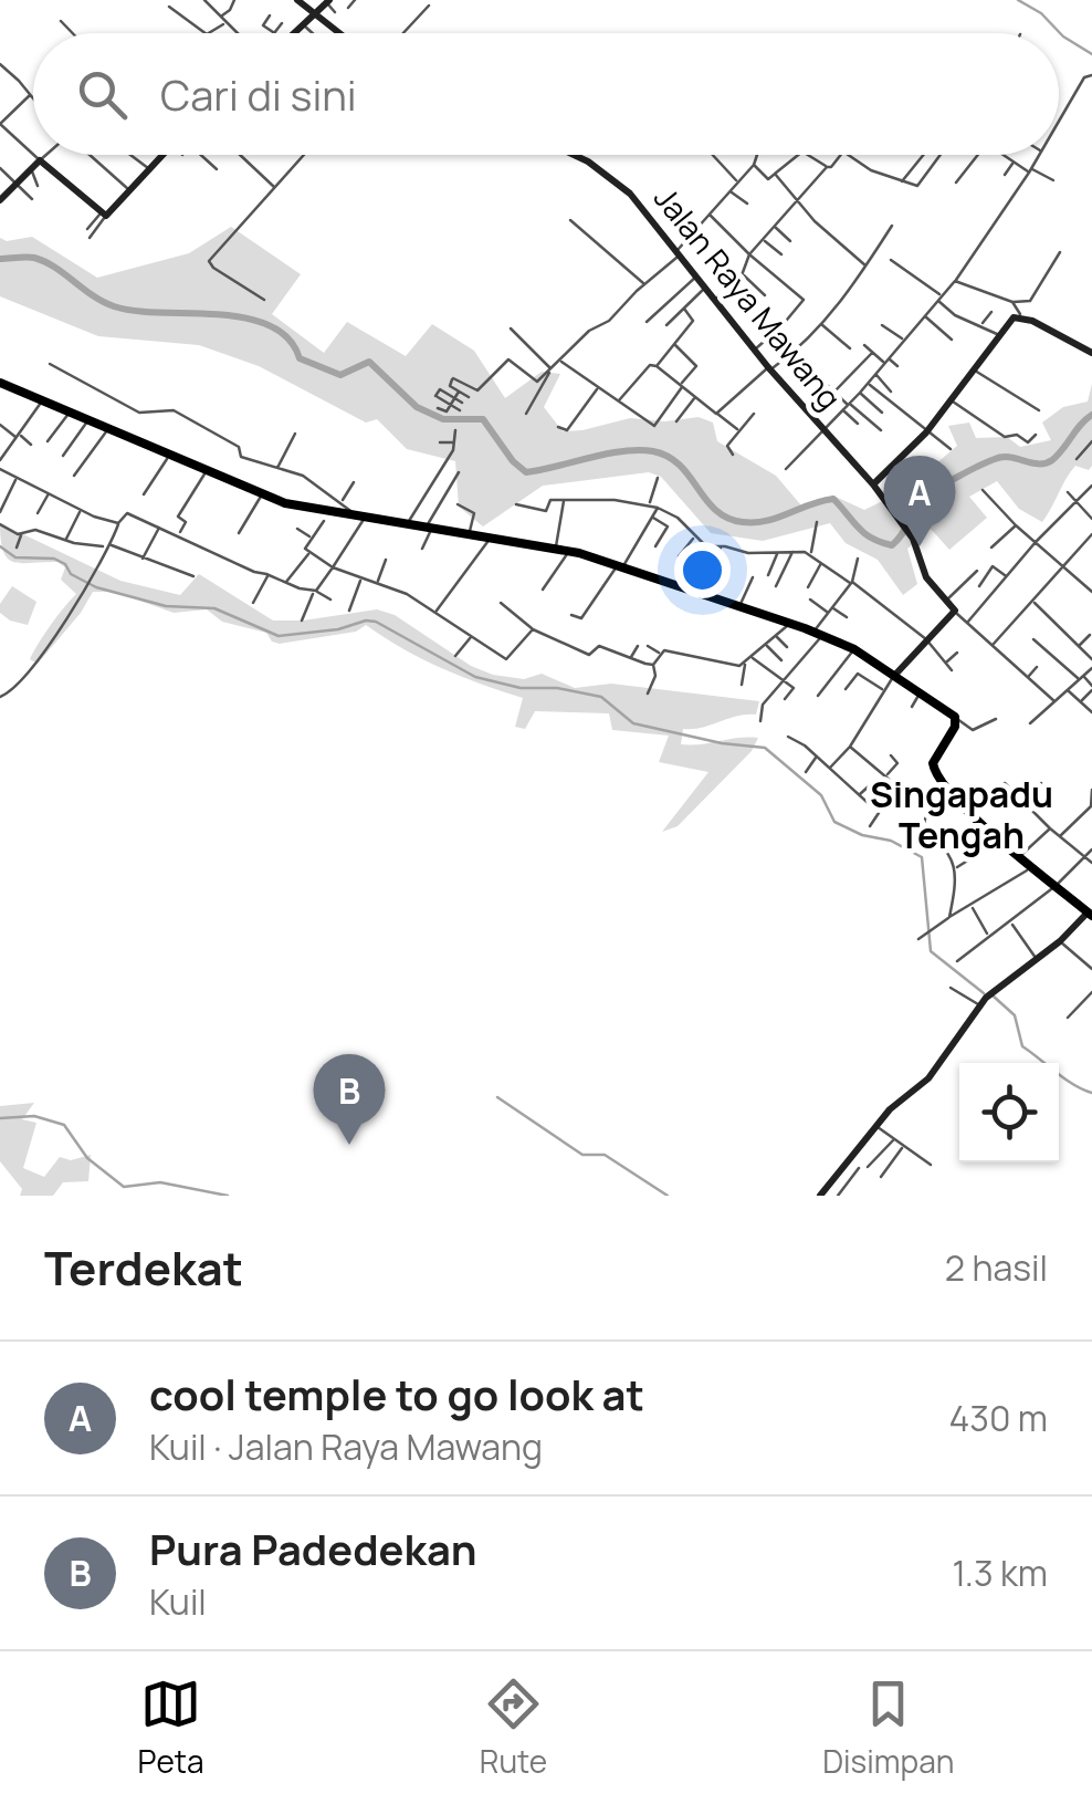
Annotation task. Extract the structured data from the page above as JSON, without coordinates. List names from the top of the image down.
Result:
{
  "streets": {
    "main road": ["Jalan Raya Mawang"]
  },
  "districts": ["Singapadu Tengah"],
  "page": {
    "search": "Cari di sini",
    "pins": ["A", "B"],
    "heading": ["Terdekat", "2 hasil"],
    "list": [
      {
        "mark": "A",
        "name": "cool temple to go look at",
        "note": "Kuil · Jalan Raya Mawang",
        "value": "430 m"
      },
      {
        "mark": "B",
        "name": "Pura Padedekan",
        "note": "Kuil",
        "value": "1.3 km"
      }
    ],
    "nav": ["Peta", "Rute", "Disimpan"]
  }
}
